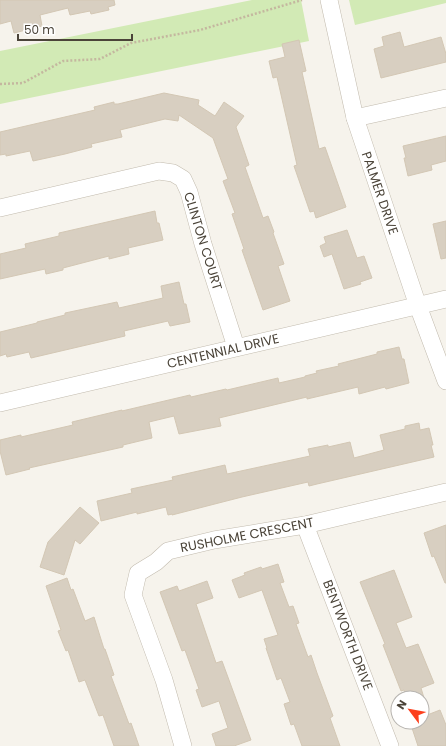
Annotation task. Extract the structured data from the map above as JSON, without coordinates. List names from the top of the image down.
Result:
{
  "streets": {
    "street": [
      "PALMER DRIVE",
      "CLINTON COURT",
      "CENTENNIAL DRIVE",
      "RUSHOLME CRESCENT",
      "BENTWORTH DRIVE"
    ]
  },
  "crossings": [
    ["PALMER DRIVE", "CENTENNIAL DRIVE"],
    ["CLINTON COURT", "CENTENNIAL DRIVE"],
    ["RUSHOLME CRESCENT", "BENTWORTH DRIVE"]
  ],
  "scale_bar": "50 m",
  "north": "top left"
}
